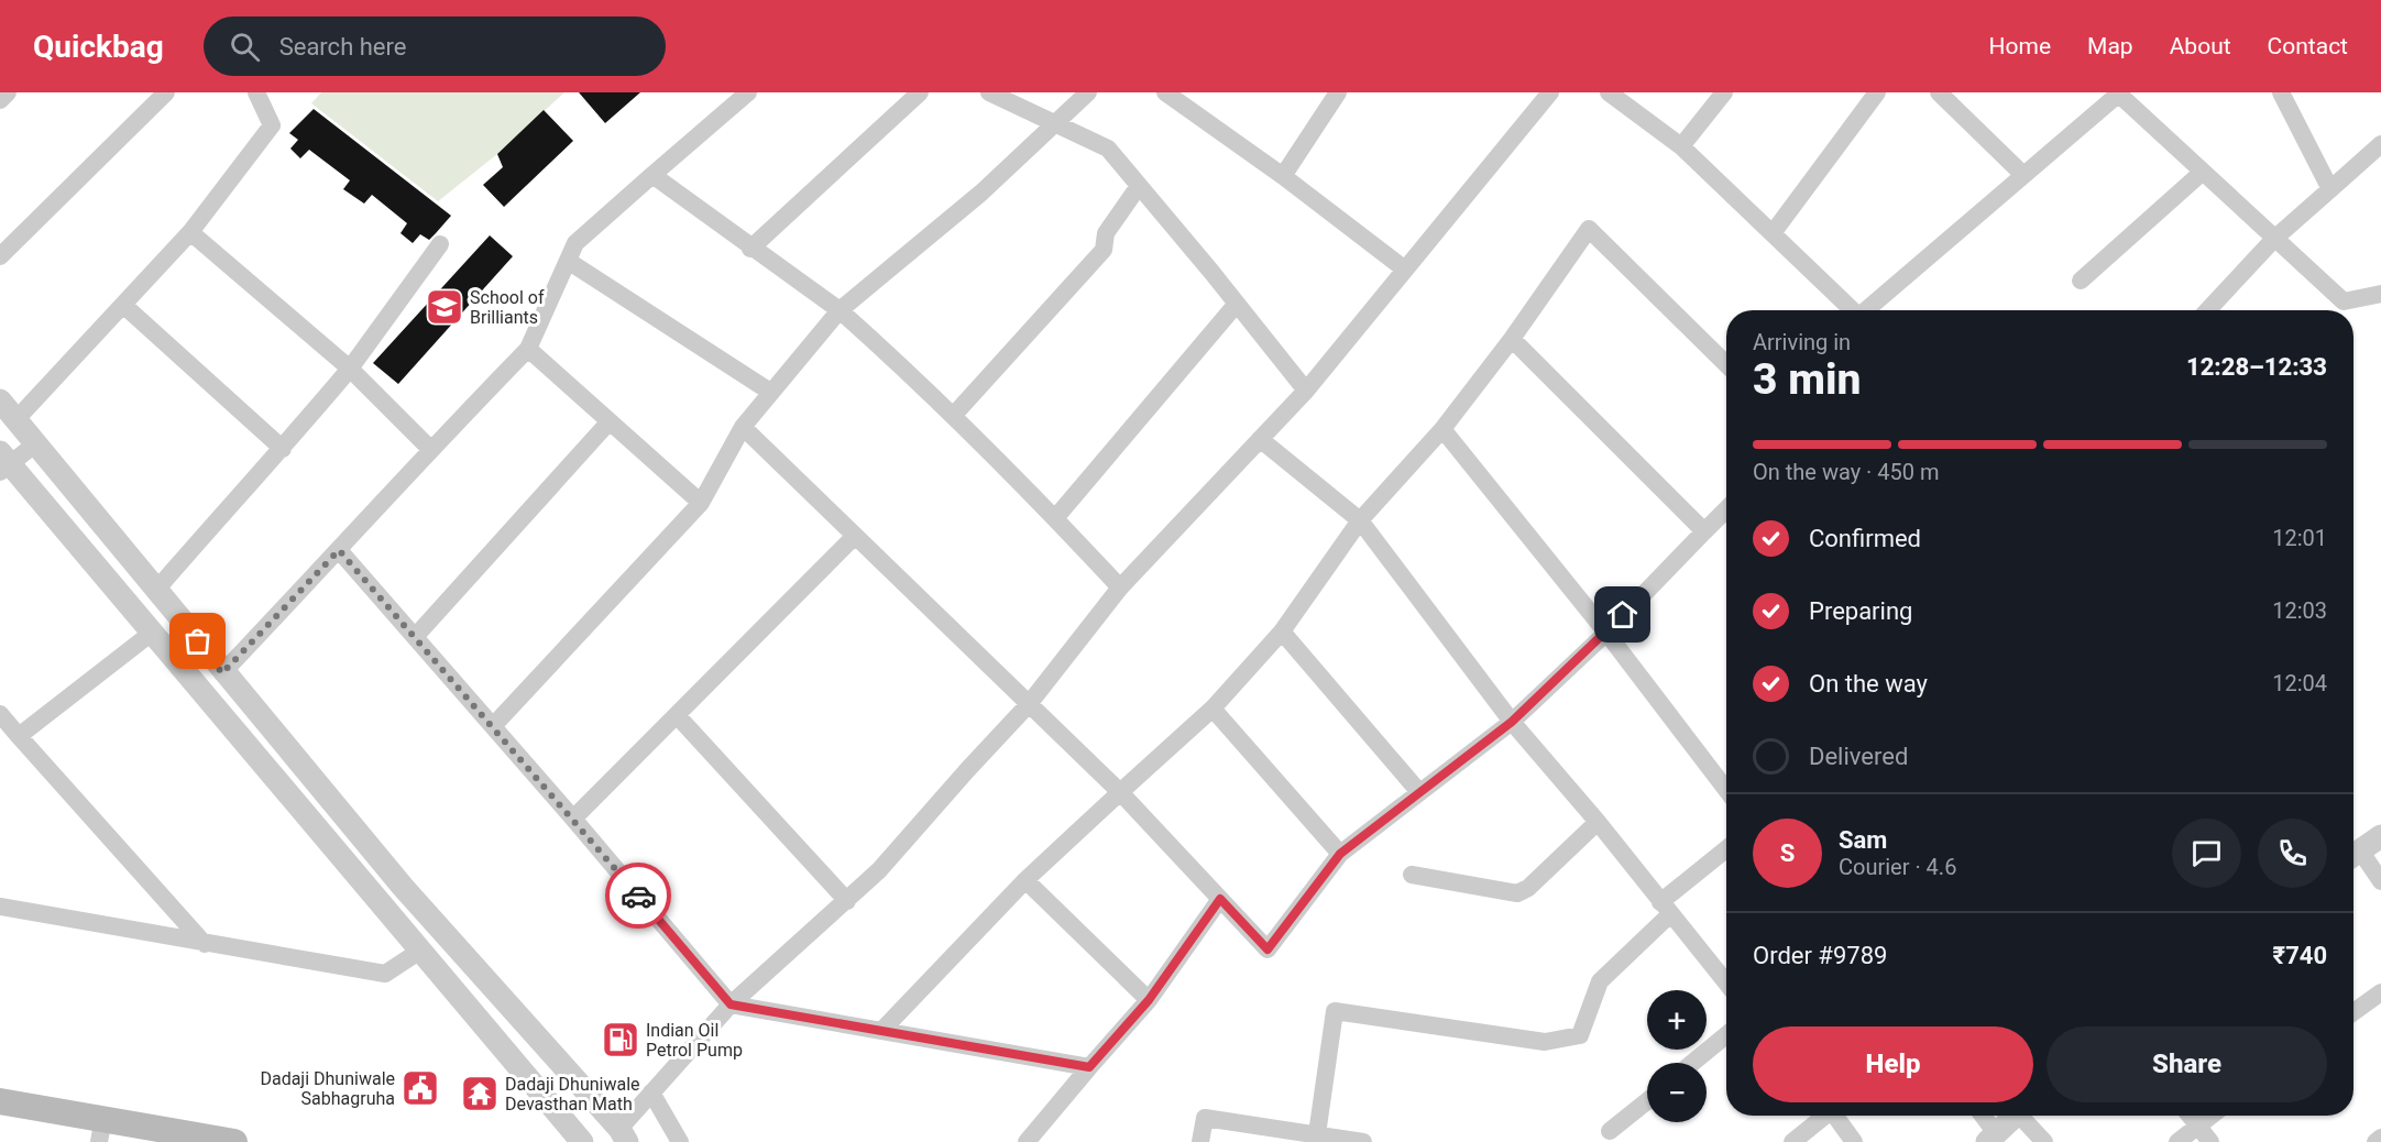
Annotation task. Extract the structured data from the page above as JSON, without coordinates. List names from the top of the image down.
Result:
{
  "places": {
    "school or university": ["School of Brilliants"],
    "fuel station": ["Indian Oil Petrol Pump"],
    "public building": ["Dadaji Dhuniwale Sabhagruha"],
    "temple": ["Dadaji Dhuniwale Devasthan Math"]
  },
  "page": {
    "header": "Quickbag",
    "search": "Search here",
    "nav": [
      "Home",
      "Map",
      "About",
      "Contact"
    ],
    "heading": ["3 min", "Arriving in", "12:28–12:33"],
    "panel": [
      "Sam",
      "Courier · 4.6",
      "Order #9789",
      "₹740"
    ],
    "bar": "On the way · 450 m",
    "list": [
      ["Confirmed", "12:01"],
      ["Preparing", "12:03"],
      ["On the way", "12:04"],
      "Delivered"
    ],
    "round": "S",
    "map_buttons": ["+", "−"],
    "buttons": ["Help", "Share"]
  }
}
